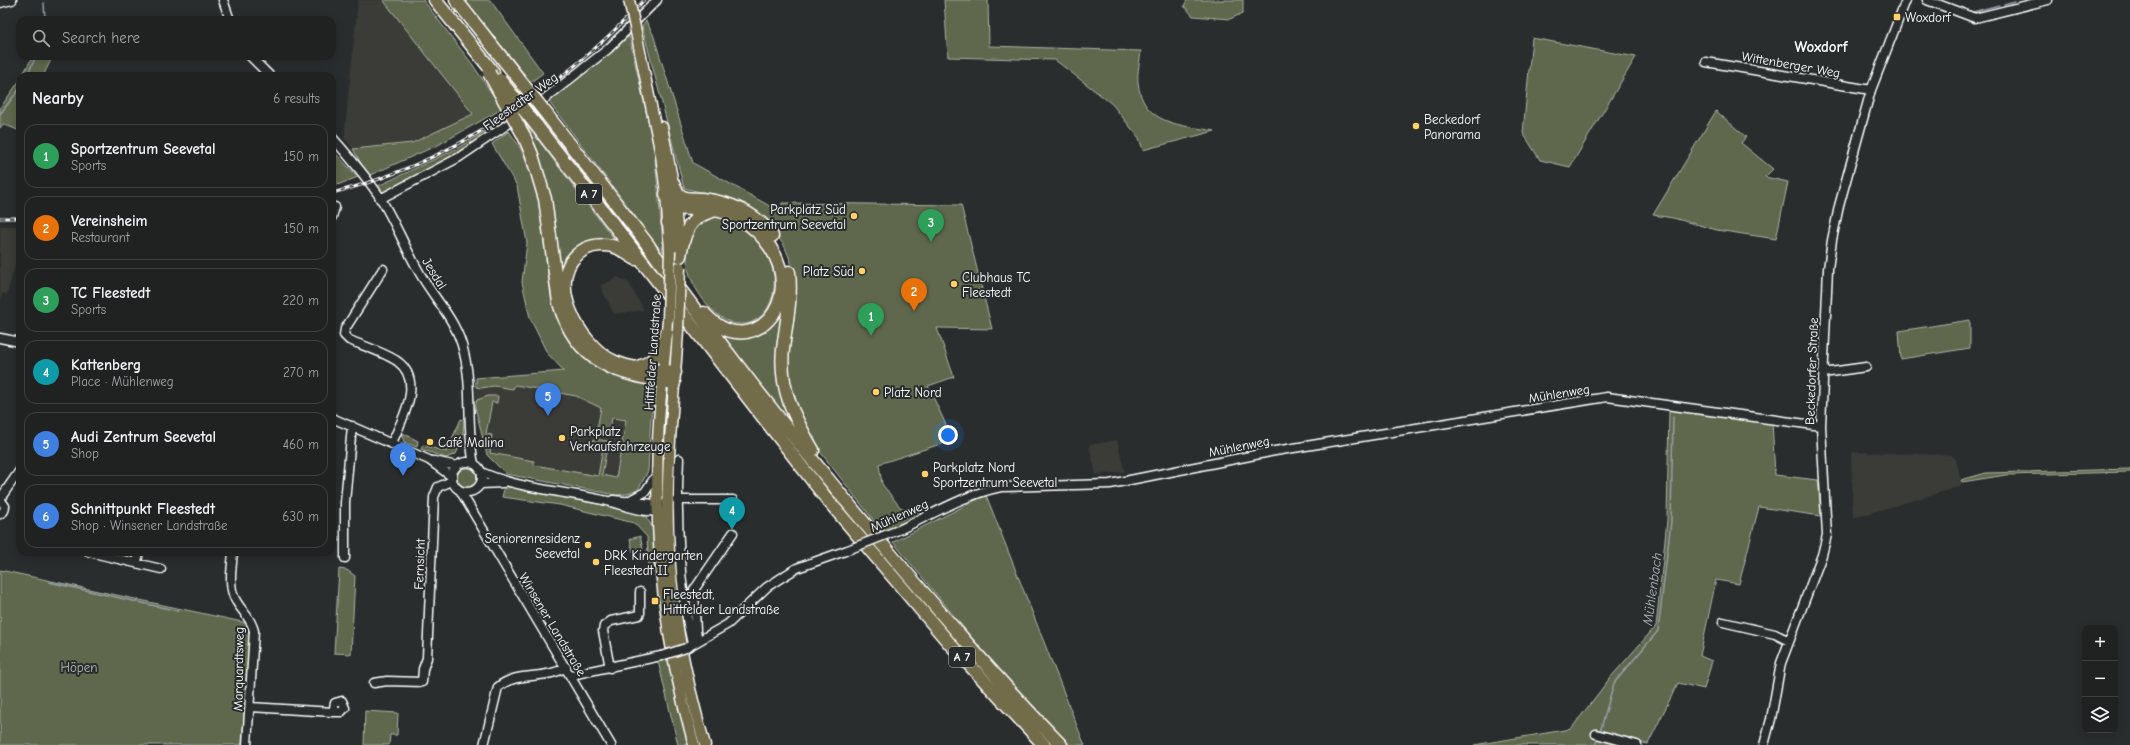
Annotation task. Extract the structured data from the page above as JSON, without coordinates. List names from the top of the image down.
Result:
{
  "streets": {
    "highway": ["A 7"],
    "main road": ["Hittfelder Landstraße"],
    "street": [
      "Wittenberger Weg",
      "Fleestedter Weg",
      "Jesdal",
      "Beckedorfer Straße",
      "Mühlenweg",
      "Fernsicht",
      "Winsener Landstraße",
      "Marquardtsweg"
    ]
  },
  "crossings": [
    ["Wittenberger Weg", "Beckedorfer Straße"],
    ["Fleestedter Weg", "Jesdal"],
    ["Jesdal", "Fernsicht"],
    ["Jesdal", "Winsener Landstraße"],
    ["Hittfelder Landstraße", "Mühlenweg"],
    ["Beckedorfer Straße", "Mühlenweg"],
    ["Mühlenweg", "Winsener Landstraße"],
    ["Fernsicht", "Winsener Landstraße"]
  ],
  "districts": ["Woxdorf"],
  "water": ["Mühlenbach"],
  "parks": ["Höpen"],
  "places": {
    "transit": ["Woxdorf", "Fleestedt, Hittfelder Landstraße"],
    "other": [
      "Beckedorf Panorama",
      "Parkplatz Süd Sportzentrum Seevetal",
      "Platz Süd",
      "Clubhaus TC Fleestedt",
      "Platz Nord",
      "Parkplatz Verkaufsfahrzeuge",
      "Café Malina",
      "Parkplatz Nord Sportzentrum Seevetal",
      "Seniorenresidenz Seevetal",
      "DRK Kindergarten Fleestedt II"
    ]
  },
  "page": {
    "search": "Search here",
    "heading": ["Nearby", "6 results"],
    "list": [
      {
        "mark": "1",
        "name": "Sportzentrum Seevetal",
        "note": "Sports",
        "value": "150 m"
      },
      {
        "mark": "2",
        "name": "Vereinsheim",
        "note": "Restaurant",
        "value": "150 m"
      },
      {
        "mark": "3",
        "name": "TC Fleestedt",
        "note": "Sports",
        "value": "220 m"
      },
      {
        "mark": "4",
        "name": "Kattenberg",
        "note": "Place · Mühlenweg",
        "value": "270 m"
      },
      {
        "mark": "5",
        "name": "Audi Zentrum Seevetal",
        "note": "Shop",
        "value": "460 m"
      },
      {
        "mark": "6",
        "name": "Schnittpunkt Fleestedt",
        "note": "Shop · Winsener Landstraße",
        "value": "630 m"
      }
    ],
    "pins": [
      "3",
      "2",
      "1",
      "5",
      "6",
      "4"
    ],
    "map_buttons": ["+", "−"]
  }
}
